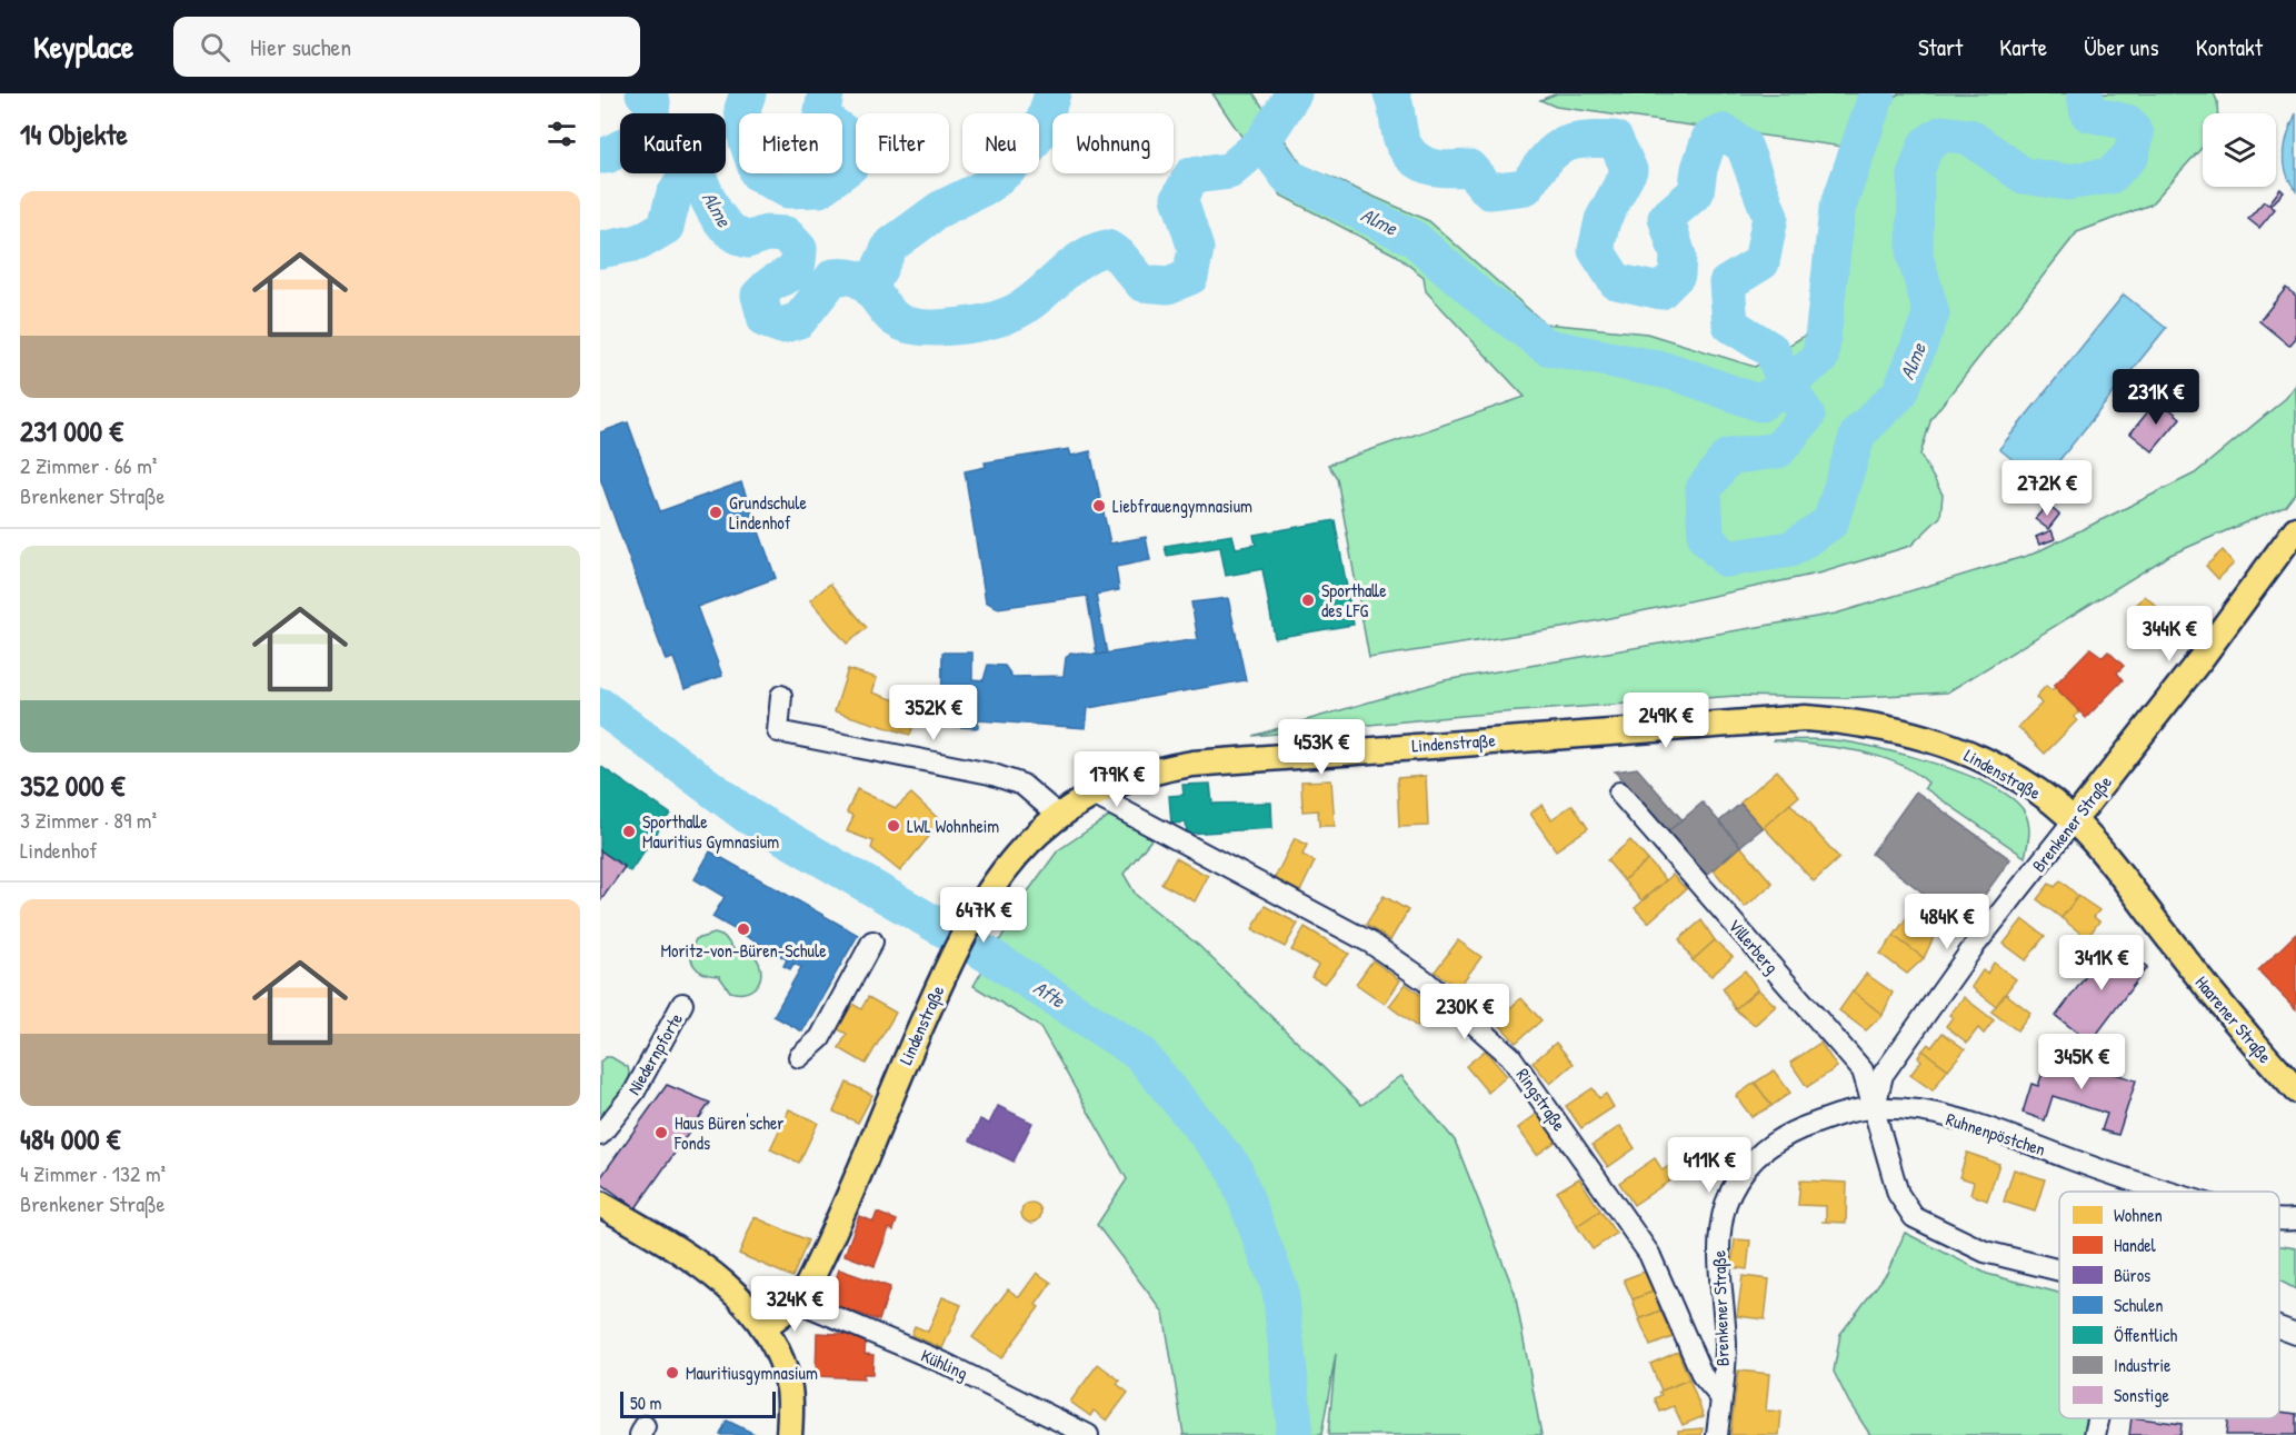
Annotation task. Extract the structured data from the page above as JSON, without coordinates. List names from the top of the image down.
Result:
{
  "streets": {
    "main road": ["Lindenstraße", "Brenkener Straße", "Haarener Straße"],
    "street": [
      "Villerberg",
      "Niedernpforte",
      "Ringstraße",
      "Ruhnenpöstchen",
      "Kühling"
    ]
  },
  "crossings": [
    ["Lindenstraße", "Brenkener Straße"],
    ["Lindenstraße", "Haarener Straße"],
    ["Lindenstraße", "Ringstraße"],
    ["Lindenstraße", "Kühling"],
    ["Brenkener Straße", "Villerberg"],
    ["Brenkener Straße", "Haarener Straße"],
    ["Brenkener Straße", "Ringstraße"],
    ["Brenkener Straße", "Ruhnenpöstchen"],
    ["Villerberg", "Ruhnenpöstchen"]
  ],
  "water": ["Alme", "Afte"],
  "places": [
    "Liebfrauengymnasium",
    "Grundschule Lindenhof",
    "Sporthalle des LFG",
    "LWL Wohnheim",
    "Sporthalle Mauritius Gymnasium",
    "Moritz-von-Büren-Schule",
    "Haus Büren'scher Fonds",
    "Mauritiusgymnasium"
  ],
  "legend": [
    "Wohnen",
    "Handel",
    "Büros",
    "Schulen",
    "Öffentlich",
    "Industrie",
    "Sonstige"
  ],
  "scale_bar": "50 m",
  "page": {
    "header": "Keyplace",
    "search": "Hier suchen",
    "nav": [
      "Start",
      "Karte",
      "Über uns",
      "Kontakt"
    ],
    "heading": "14 Objekte",
    "chip": [
      "Kaufen",
      "Mieten",
      "Filter",
      "Neu",
      "Wohnung"
    ],
    "list": [
      {
        "name": "231 000 €",
        "note": "2 Zimmer · 66 m² · Brenkener Straße"
      },
      {
        "name": "352 000 €",
        "note": "3 Zimmer · 89 m² · Lindenhof"
      },
      {
        "name": "484 000 €",
        "note": "4 Zimmer · 132 m² · Brenkener Straße"
      }
    ],
    "price": [
      "231K €",
      "272K €",
      "344K €",
      "352K €",
      "249K €",
      "453K €",
      "179K €",
      "647K €",
      "484K €",
      "341K €",
      "230K €",
      "345K €",
      "411K €",
      "324K €"
    ],
    "scale": "50 m"
  }
}
